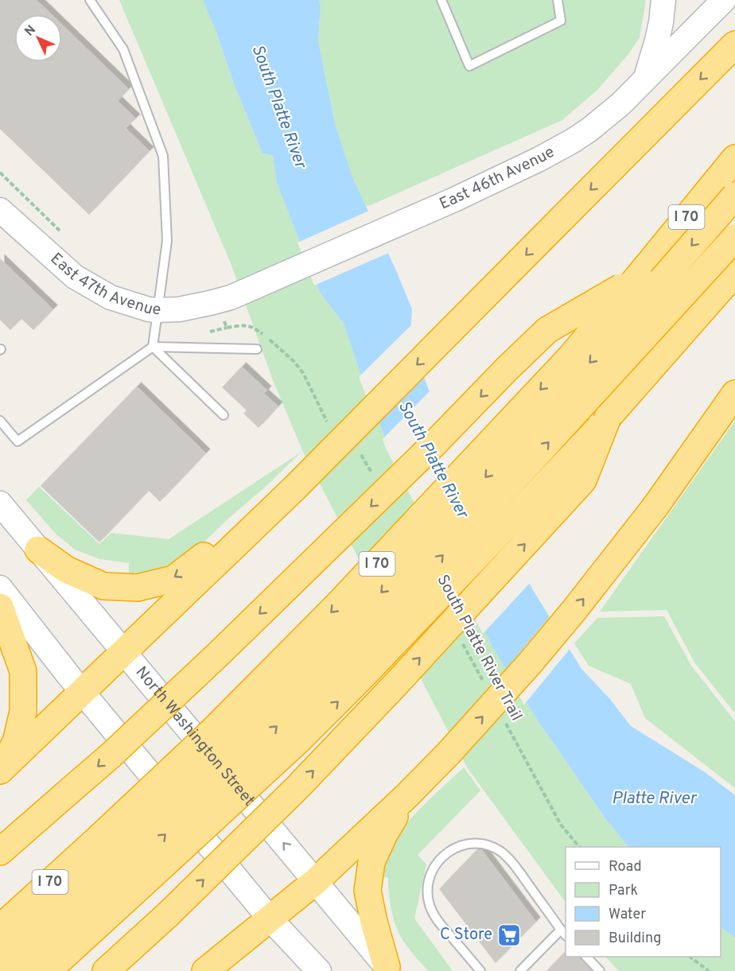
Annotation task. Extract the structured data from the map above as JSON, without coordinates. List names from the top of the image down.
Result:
{
  "streets": {
    "highway": ["I 70"],
    "main road": ["East 46th Avenue", "East 47th Avenue", "North Washington Street"],
    "path": ["South Platte River Trail"]
  },
  "crossings": [
    ["East 46th Avenue", "East 47th Avenue"]
  ],
  "water": ["South Platte River", "Platte River"],
  "places": {
    "supermarket": ["C Store"]
  },
  "legend": [
    "Road",
    "Park",
    "Water",
    "Building"
  ],
  "north": "top left"
}
